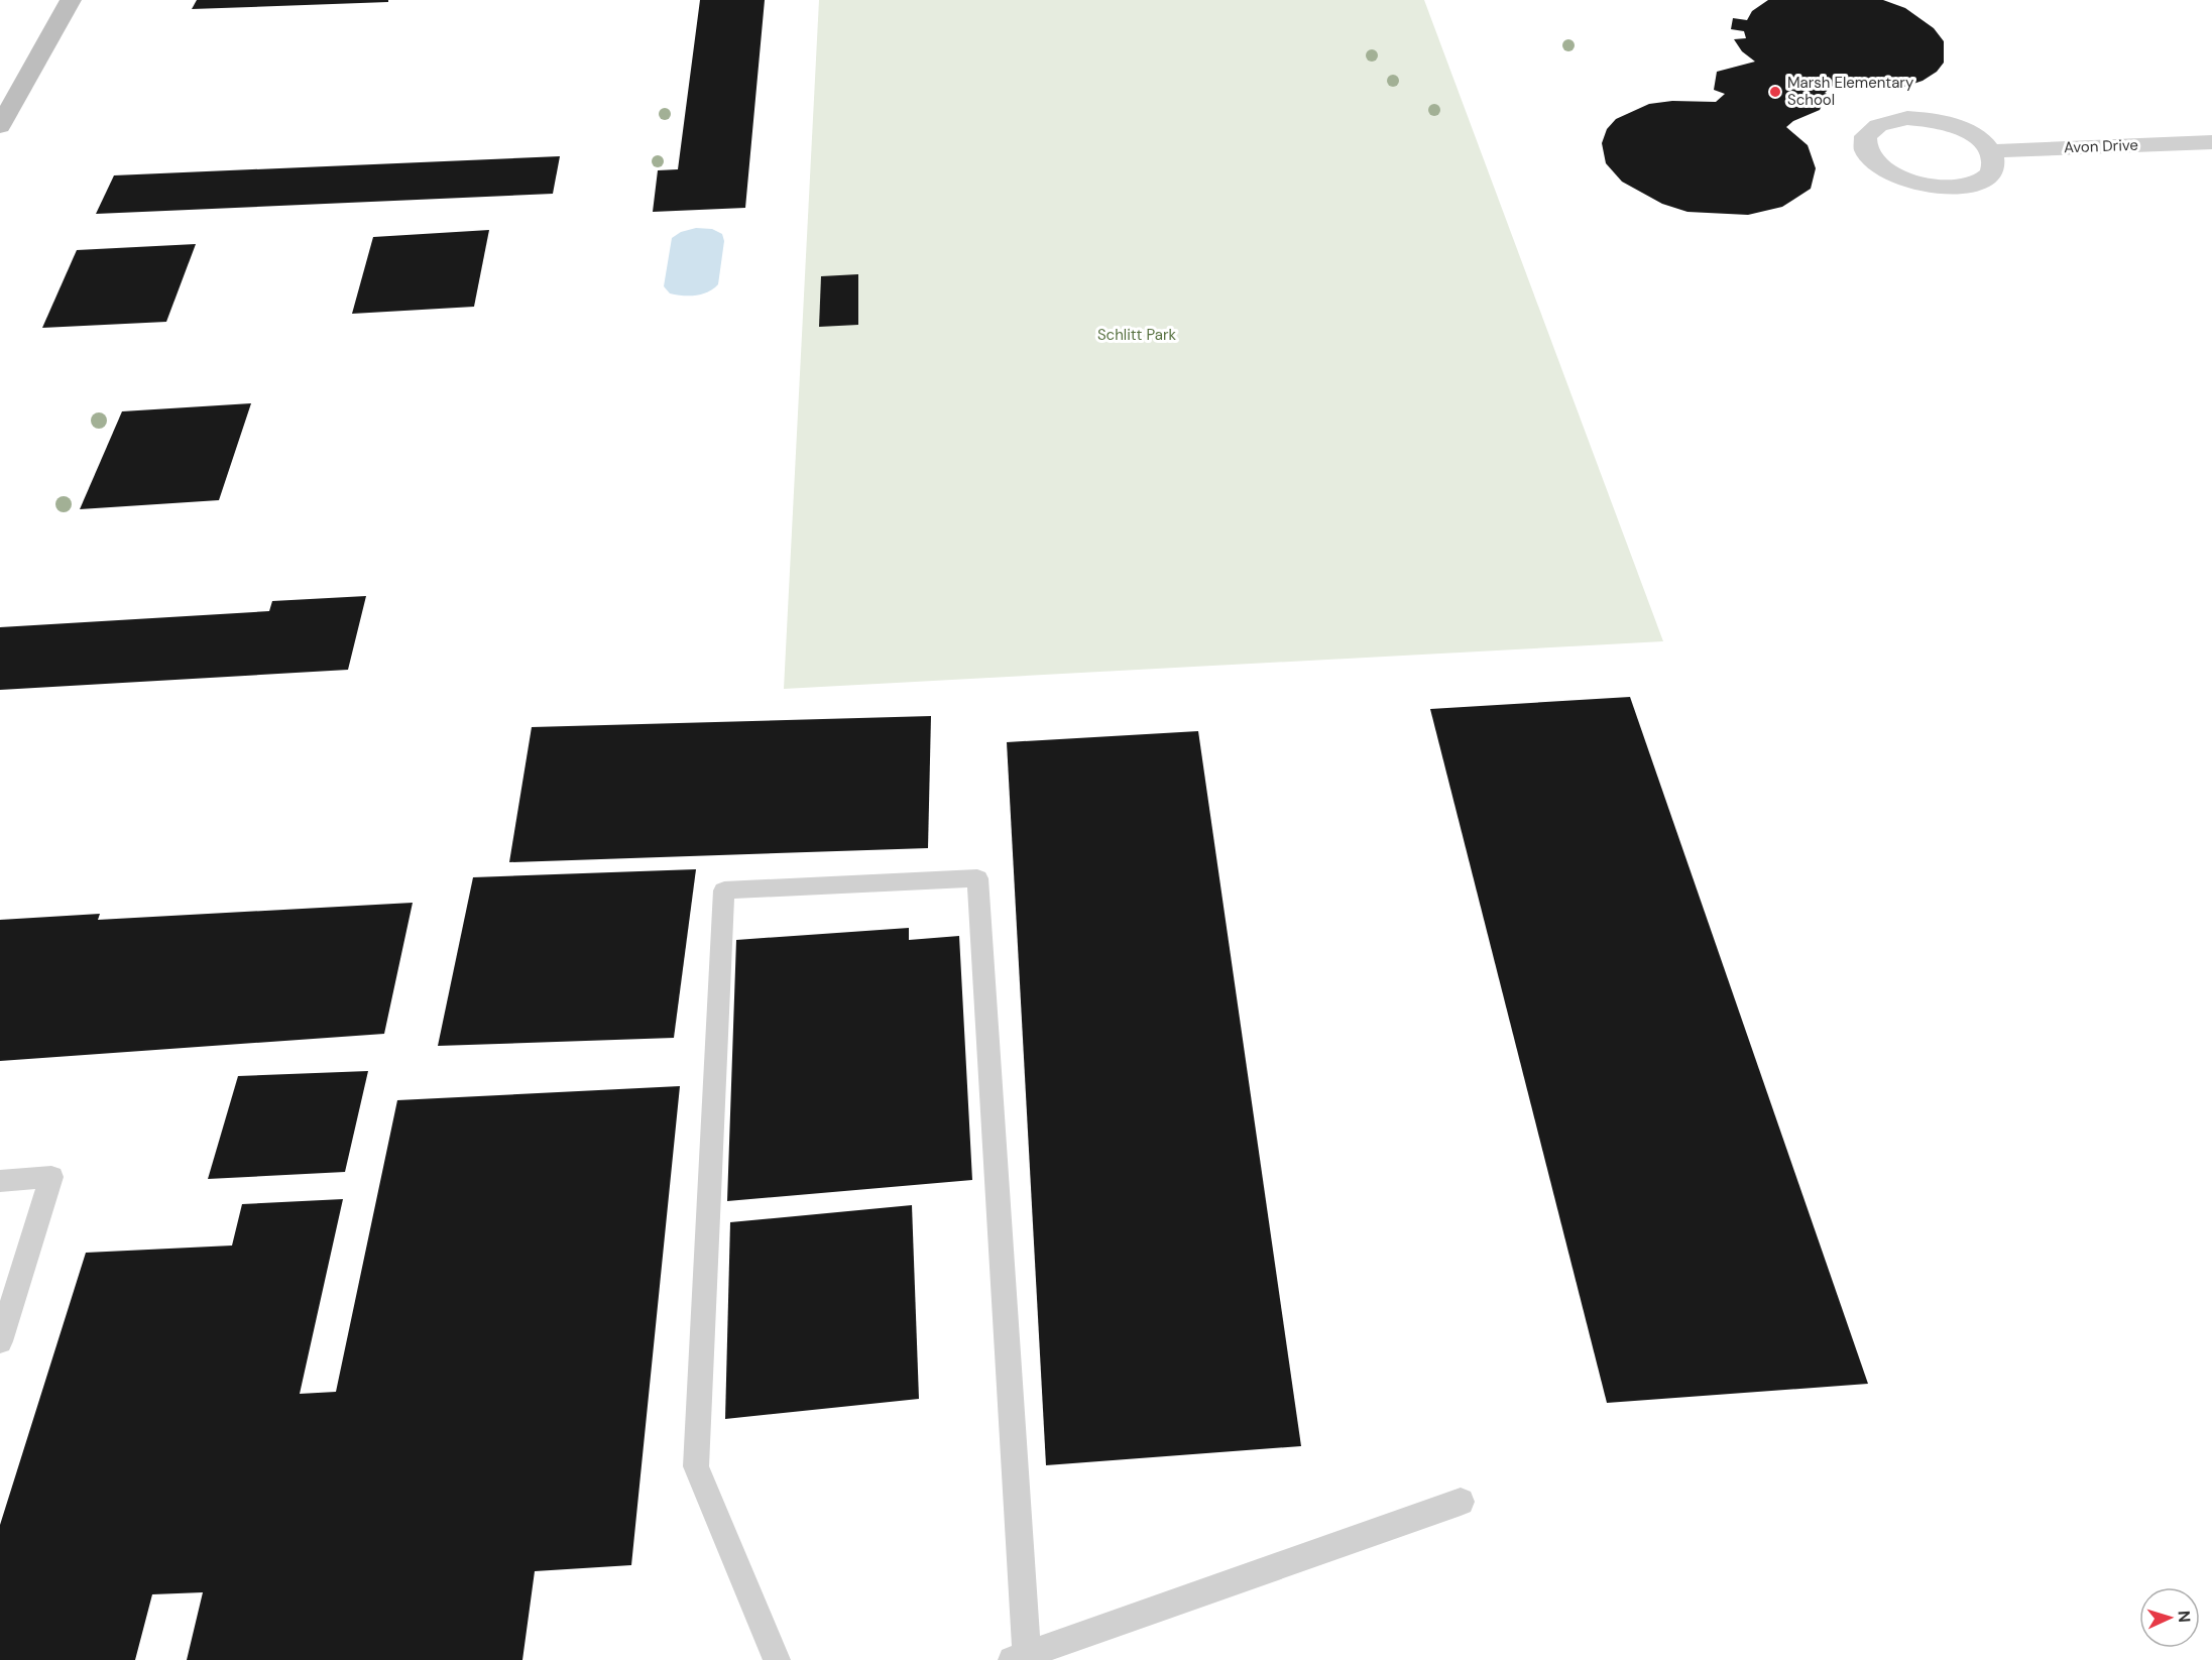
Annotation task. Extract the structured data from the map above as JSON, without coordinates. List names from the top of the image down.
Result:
{
  "streets": {
    "street": ["Avon Drive"]
  },
  "parks": ["Schlitt Park"],
  "places": ["Marsh Elementary School"],
  "north": "right"
}
